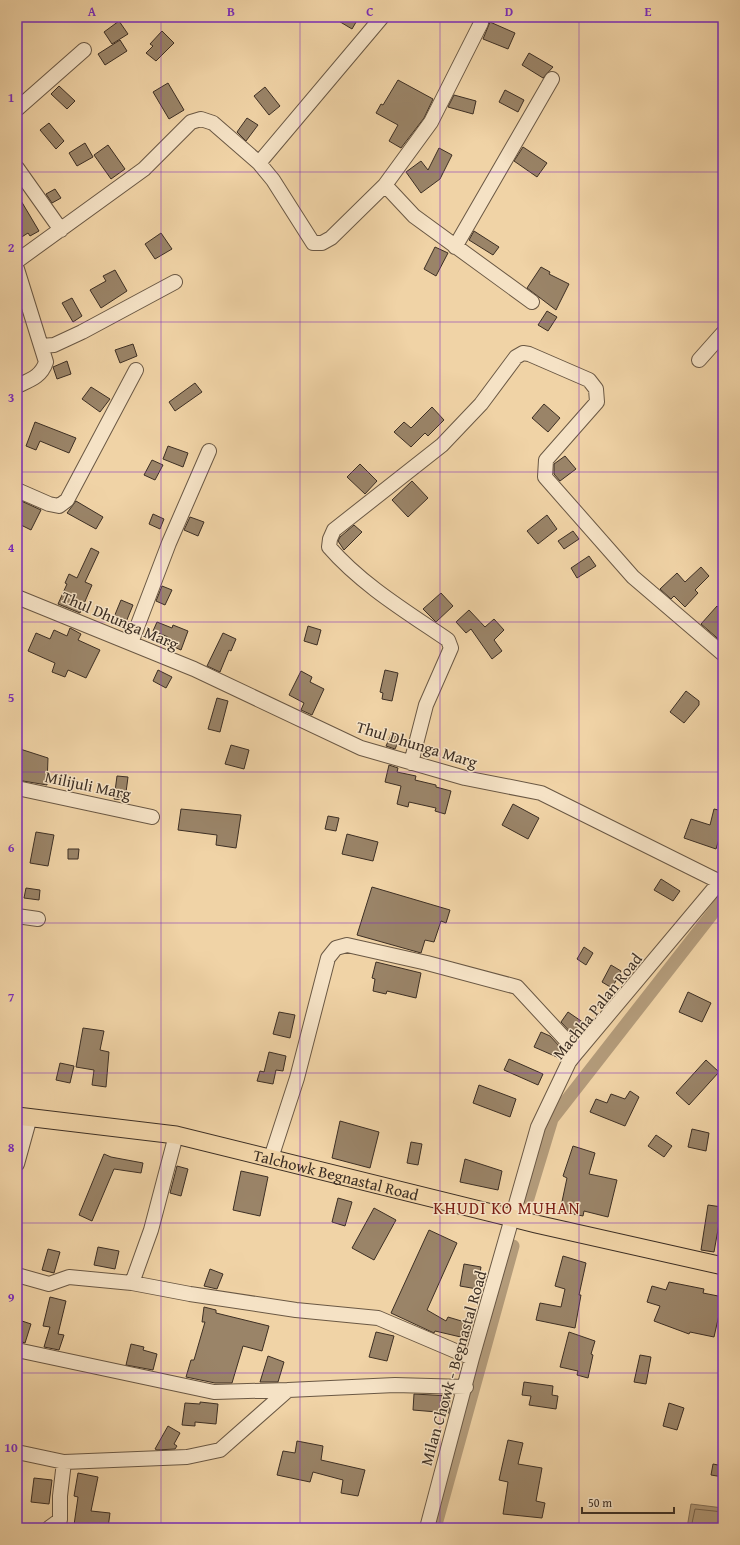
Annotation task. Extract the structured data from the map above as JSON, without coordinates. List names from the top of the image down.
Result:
{
  "streets": {
    "main road": ["Talchowk Begnastal Road"],
    "street": [
      "Thul Dhunga Marg",
      "Milijuli Marg",
      "Machha Palan Road",
      "Milan Chowk - Begnastal Road"
    ]
  },
  "crossings": [
    ["Thul Dhunga Marg", "Machha Palan Road"],
    ["Machha Palan Road", "Talchowk Begnastal Road"],
    ["Machha Palan Road", "Milan Chowk - Begnastal Road"],
    ["Talchowk Begnastal Road", "Milan Chowk - Begnastal Road"]
  ],
  "districts": ["KHUDI KO MUHAN"],
  "scale_bar": "50 m",
  "grid": {
    "columns": [
      "A",
      "B",
      "C",
      "D",
      "E"
    ],
    "rows": [
      "1",
      "2",
      "3",
      "4",
      "5",
      "6",
      "7",
      "8",
      "9",
      "10"
    ]
  }
}
